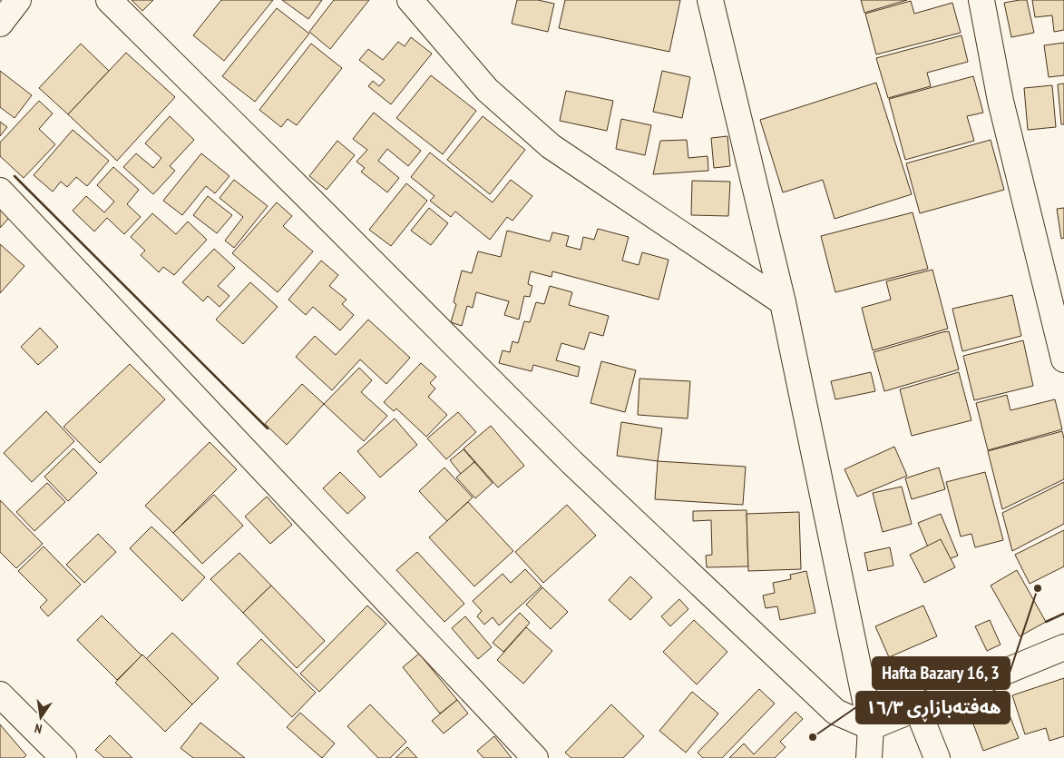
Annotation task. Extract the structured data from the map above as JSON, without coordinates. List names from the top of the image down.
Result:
{
  "places": ["Hafta Bazary 16, 3", "هەفتەبازاڕی ١٦/٣"],
  "north": "bottom"
}
